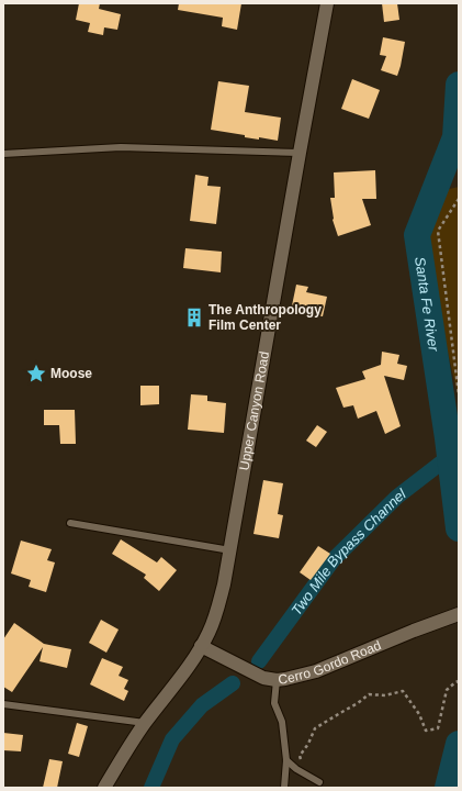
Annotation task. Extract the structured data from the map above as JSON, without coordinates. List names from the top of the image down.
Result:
{
  "streets": {
    "street": ["Upper Canyon Road", "Cerro Gordo Road"]
  },
  "crossings": [
    ["Upper Canyon Road", "Cerro Gordo Road"]
  ],
  "water": ["Santa Fe River", "Two Mile Bypass Channel"],
  "places": {
    "building": ["The Anthropology Film Center"],
    "place": ["Moose"]
  }
}
